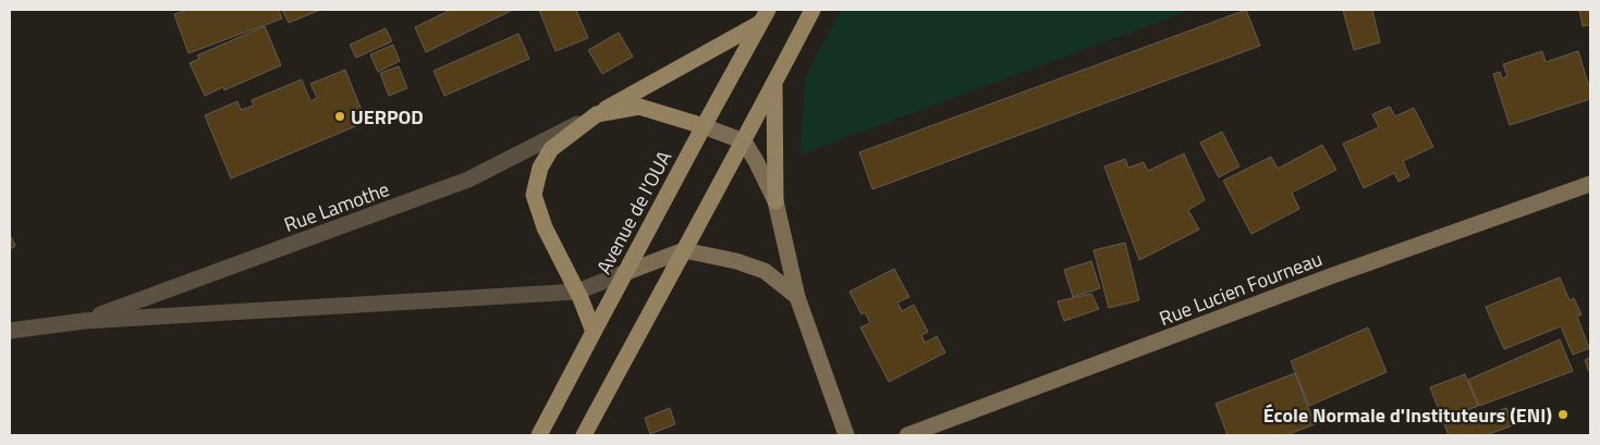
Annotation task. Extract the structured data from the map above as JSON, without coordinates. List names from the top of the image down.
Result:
{
  "streets": {
    "main road": ["Avenue de l'OUA"],
    "street": ["Rue Lamothe", "Rue Lucien Fourneau"]
  },
  "crossings": [
    ["Rue Lamothe", "Avenue de l'OUA"]
  ],
  "places": ["UERPOD", "École Normale d'Instituteurs (ENI)"]
}
